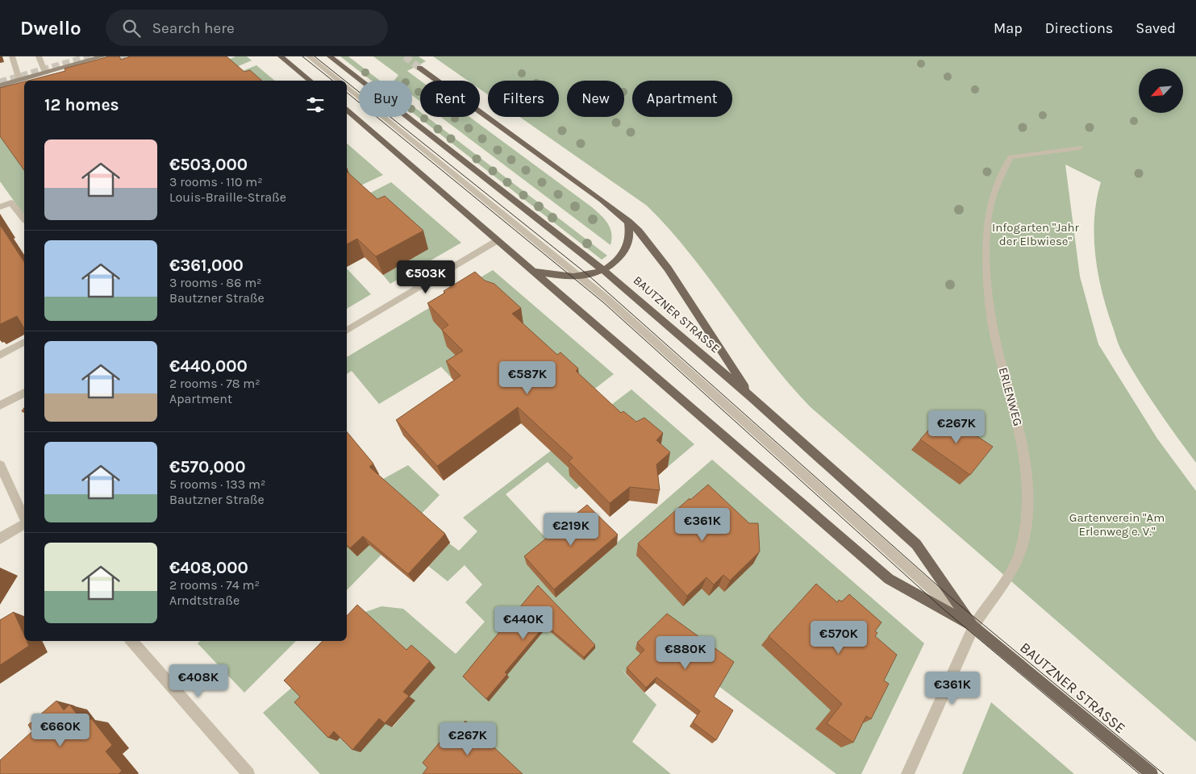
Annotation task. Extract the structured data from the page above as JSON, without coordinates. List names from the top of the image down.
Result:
{
  "streets": {
    "main road": ["BAUTZNER STRASSE"],
    "street": ["ERLENWEG"]
  },
  "crossings": [
    ["BAUTZNER STRASSE", "ERLENWEG"]
  ],
  "parks": ["Infogarten \"Jahr der Elbwiese\"", "Gartenverein \"Am Erlenweg e. V.\""],
  "north": "bottom left",
  "page": {
    "header": "Dwello",
    "search": "Search here",
    "nav": ["Map", "Directions", "Saved"],
    "chip": [
      "Buy",
      "Rent",
      "Filters",
      "New",
      "Apartment"
    ],
    "heading": "12 homes",
    "list": [
      {
        "name": "€503,000",
        "note": "3 rooms · 110 m² · Louis-Braille-Straße"
      },
      {
        "name": "€361,000",
        "note": "3 rooms · 86 m² · Bautzner Straße"
      },
      {
        "name": "€440,000",
        "note": "2 rooms · 78 m² · Apartment"
      },
      {
        "name": "€570,000",
        "note": "5 rooms · 133 m² · Bautzner Straße"
      },
      {
        "name": "€408,000",
        "note": "2 rooms · 74 m² · Arndtstraße"
      }
    ],
    "price": [
      "€503K",
      "€587K",
      "€267K",
      "€361K",
      "€219K",
      "€440K",
      "€570K",
      "€880K",
      "€408K",
      "€361K",
      "€660K",
      "€267K"
    ]
  }
}
